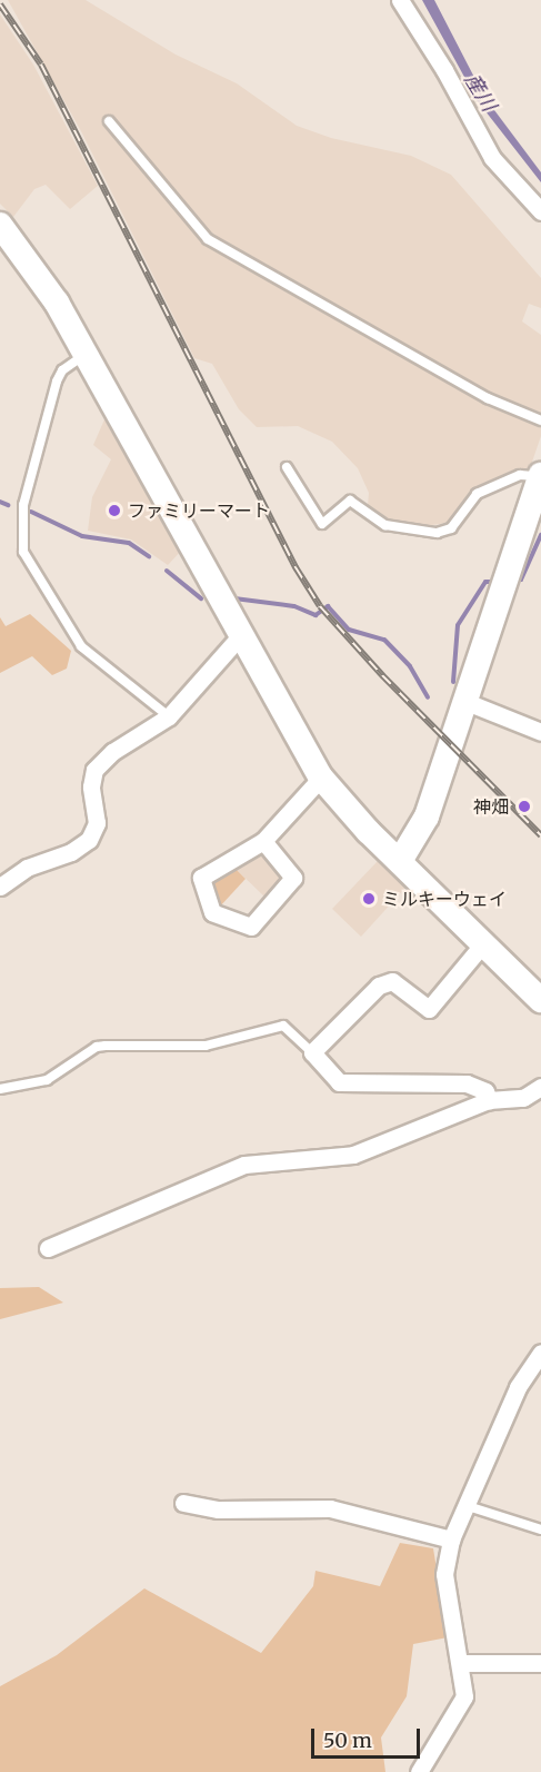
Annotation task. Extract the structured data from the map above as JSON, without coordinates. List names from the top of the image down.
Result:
{
  "water": ["産川"],
  "places": ["ファミリーマート", "神畑", "ミルキーウェイ"],
  "scale_bar": "50 m"
}
